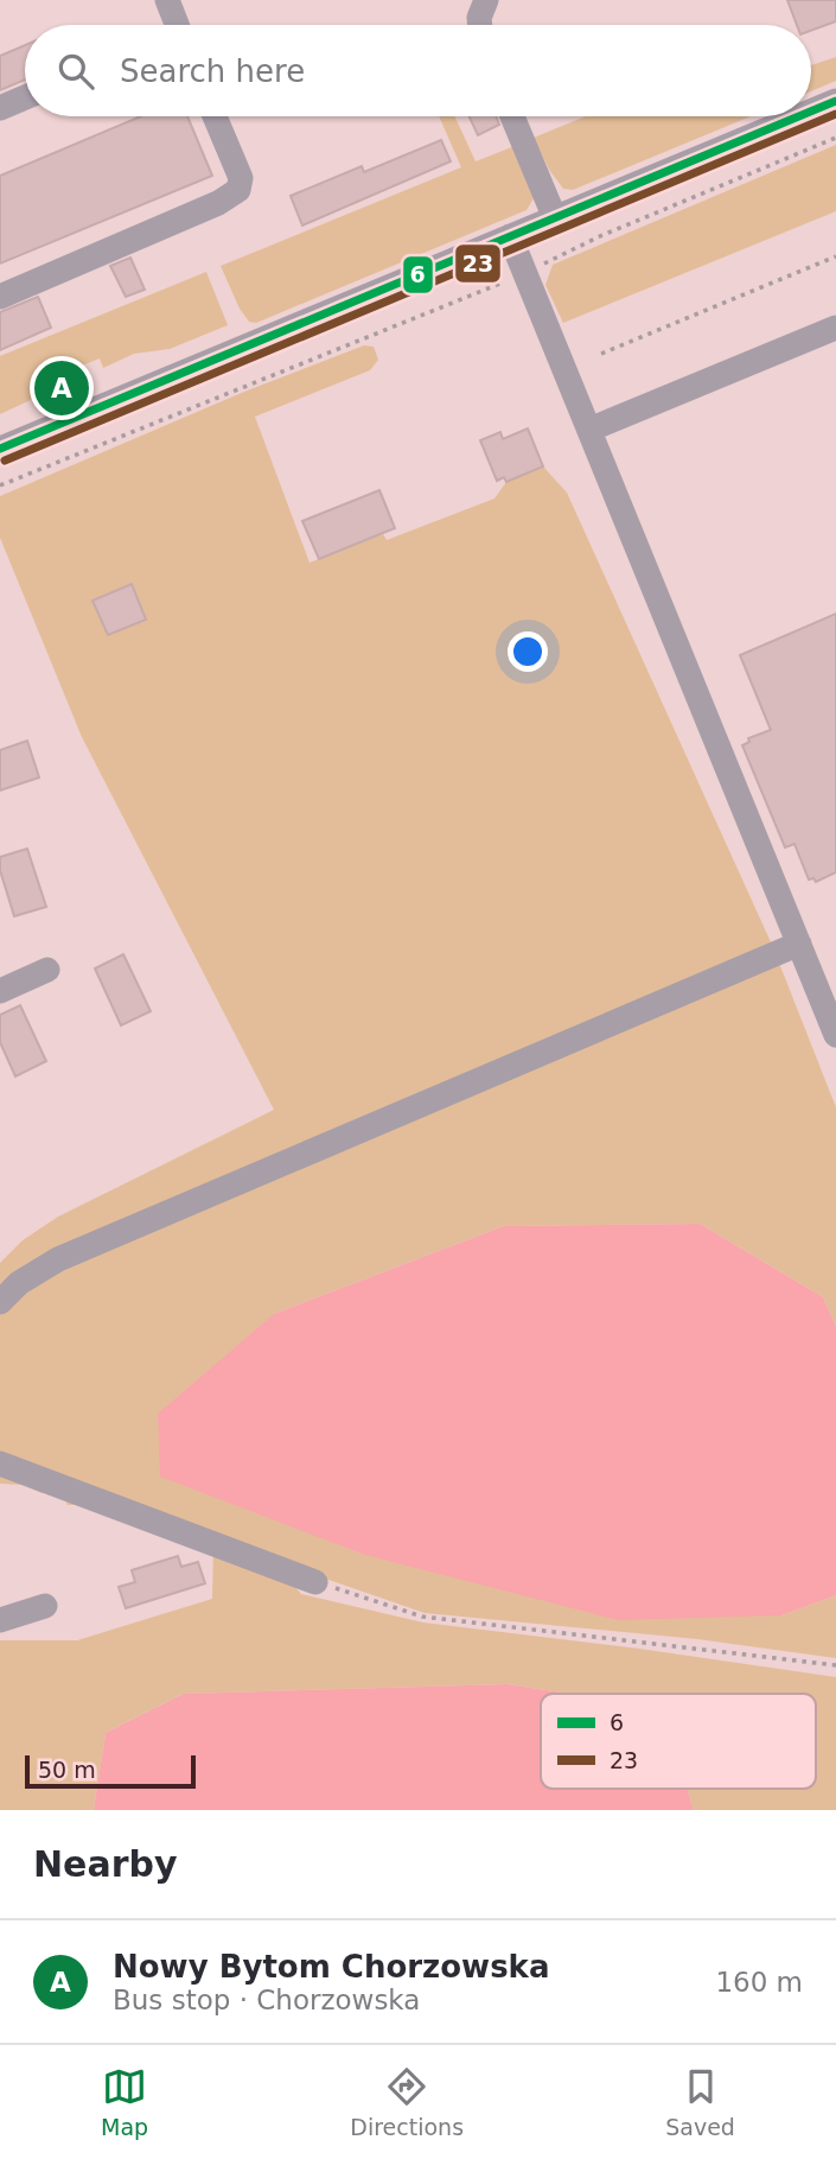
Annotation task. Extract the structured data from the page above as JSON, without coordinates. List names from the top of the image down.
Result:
{
  "lines": ["transit line 6", "transit line 23"],
  "legend": ["6", "23"],
  "scale_bar": "50 m",
  "page": {
    "search": "Search here",
    "pins": "A",
    "scale": "50 m",
    "heading": "Nearby",
    "list": [
      {
        "mark": "A",
        "name": "Nowy Bytom Chorzowska",
        "note": "Bus stop · Chorzowska",
        "value": "160 m"
      }
    ],
    "nav": ["Map", "Directions", "Saved"]
  }
}
